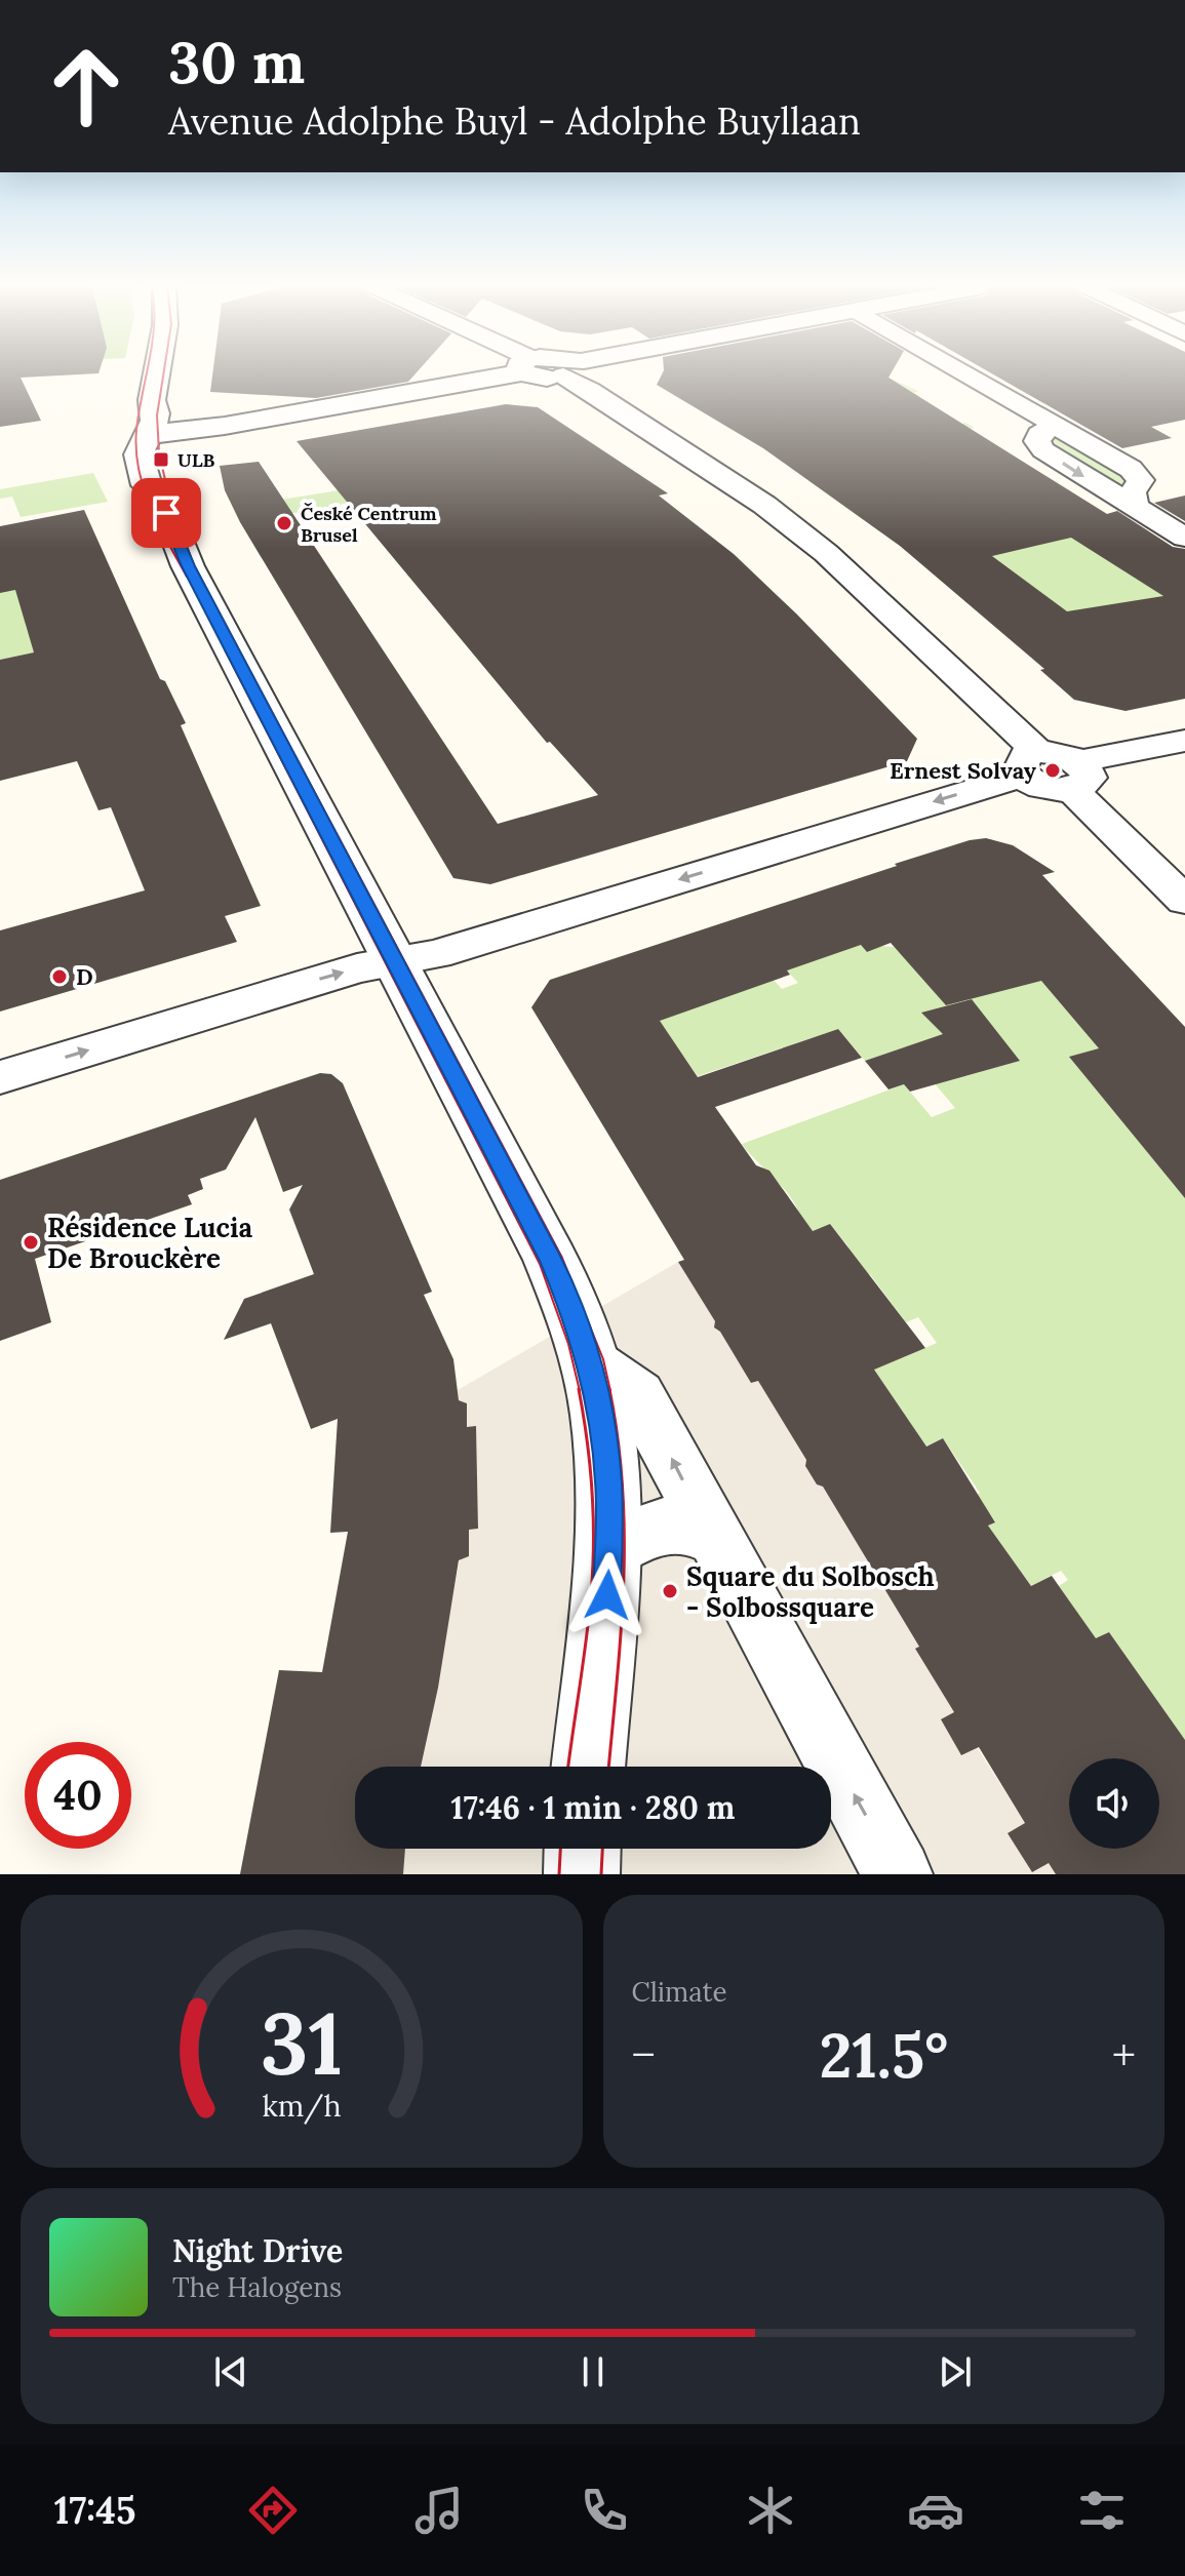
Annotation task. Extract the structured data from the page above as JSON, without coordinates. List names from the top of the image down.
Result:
{
  "places": {
    "transit": ["ULB"],
    "other": [
      "České Centrum Brusel",
      "Ernest Solvay",
      "D",
      "Résidence Lucia De Brouckère",
      "Square du Solbosch - Solbossquare"
    ]
  },
  "page": {
    "turn": ["30 m", "Avenue Adolphe Buyl - Adolphe Buyllaan"],
    "limit": "40",
    "trip": "17:46 · 1 min · 280 m",
    "tile": "Climate",
    "heat": ["−", "21.5°", "+"],
    "song": ["Night Drive", "The Halogens"],
    "tabs": "17:45",
    "gauge": ["31", "km/h"]
  }
}
